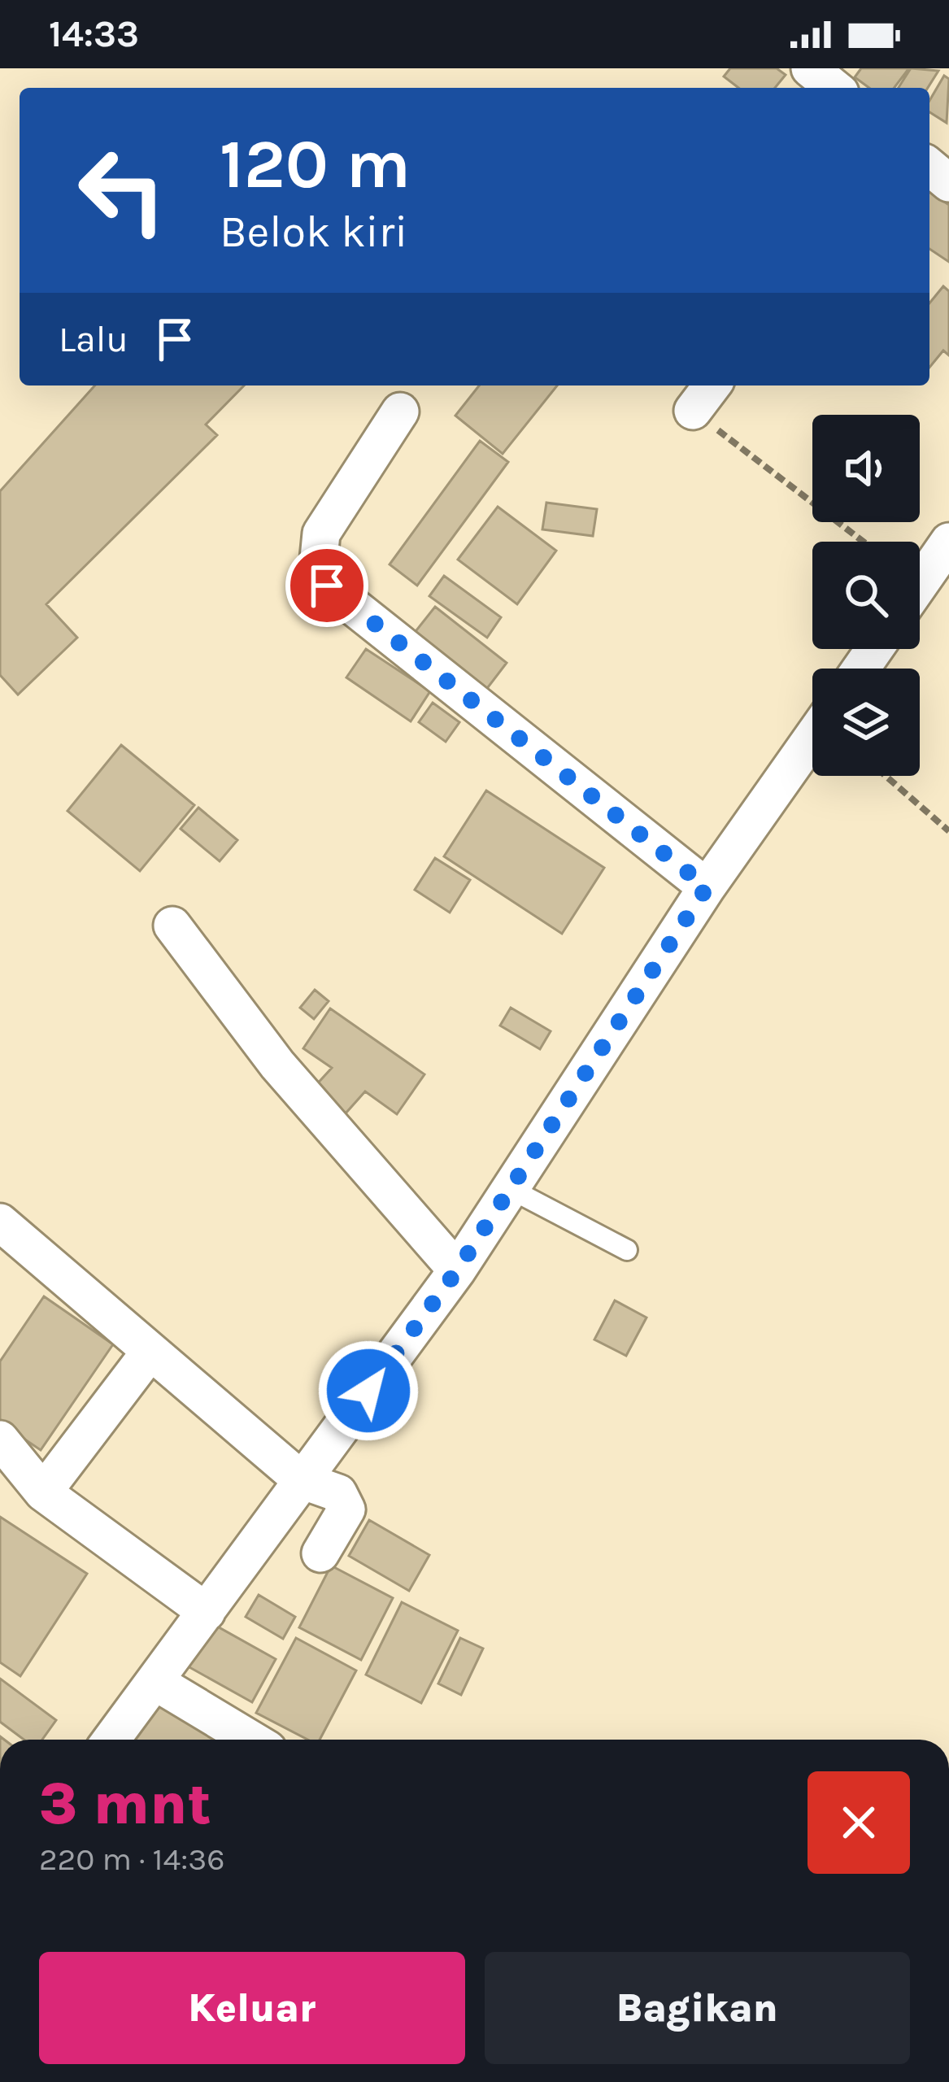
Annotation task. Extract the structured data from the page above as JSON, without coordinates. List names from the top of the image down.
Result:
{
  "page": {
    "status": "14:33",
    "turn": ["120 m", "Belok kiri"],
    "then": "Lalu",
    "heading": ["3 mnt", "220 m · 14:36"],
    "buttons": ["Keluar", "Bagikan"]
  }
}
